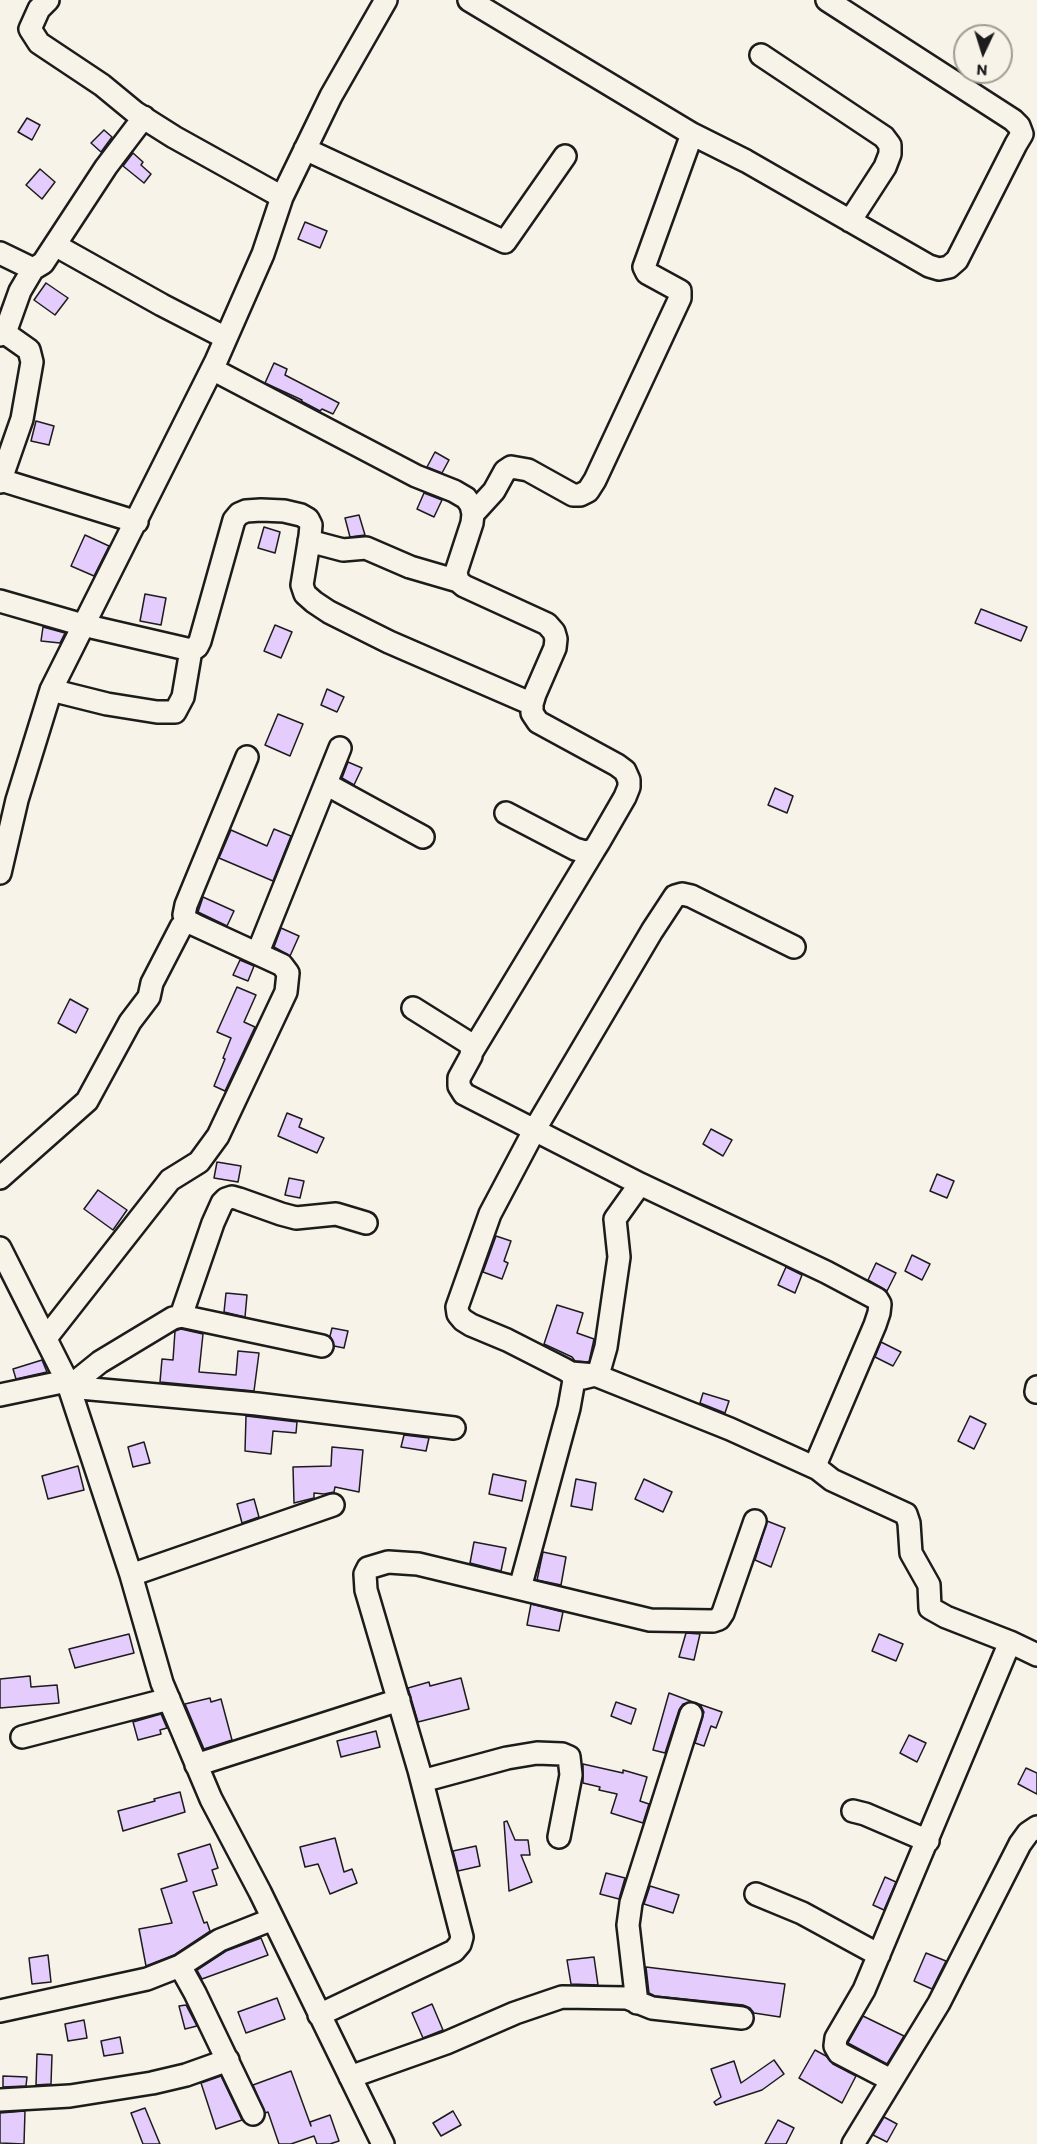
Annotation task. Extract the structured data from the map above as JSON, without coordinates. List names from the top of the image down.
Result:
{
  "north": "bottom"
}
